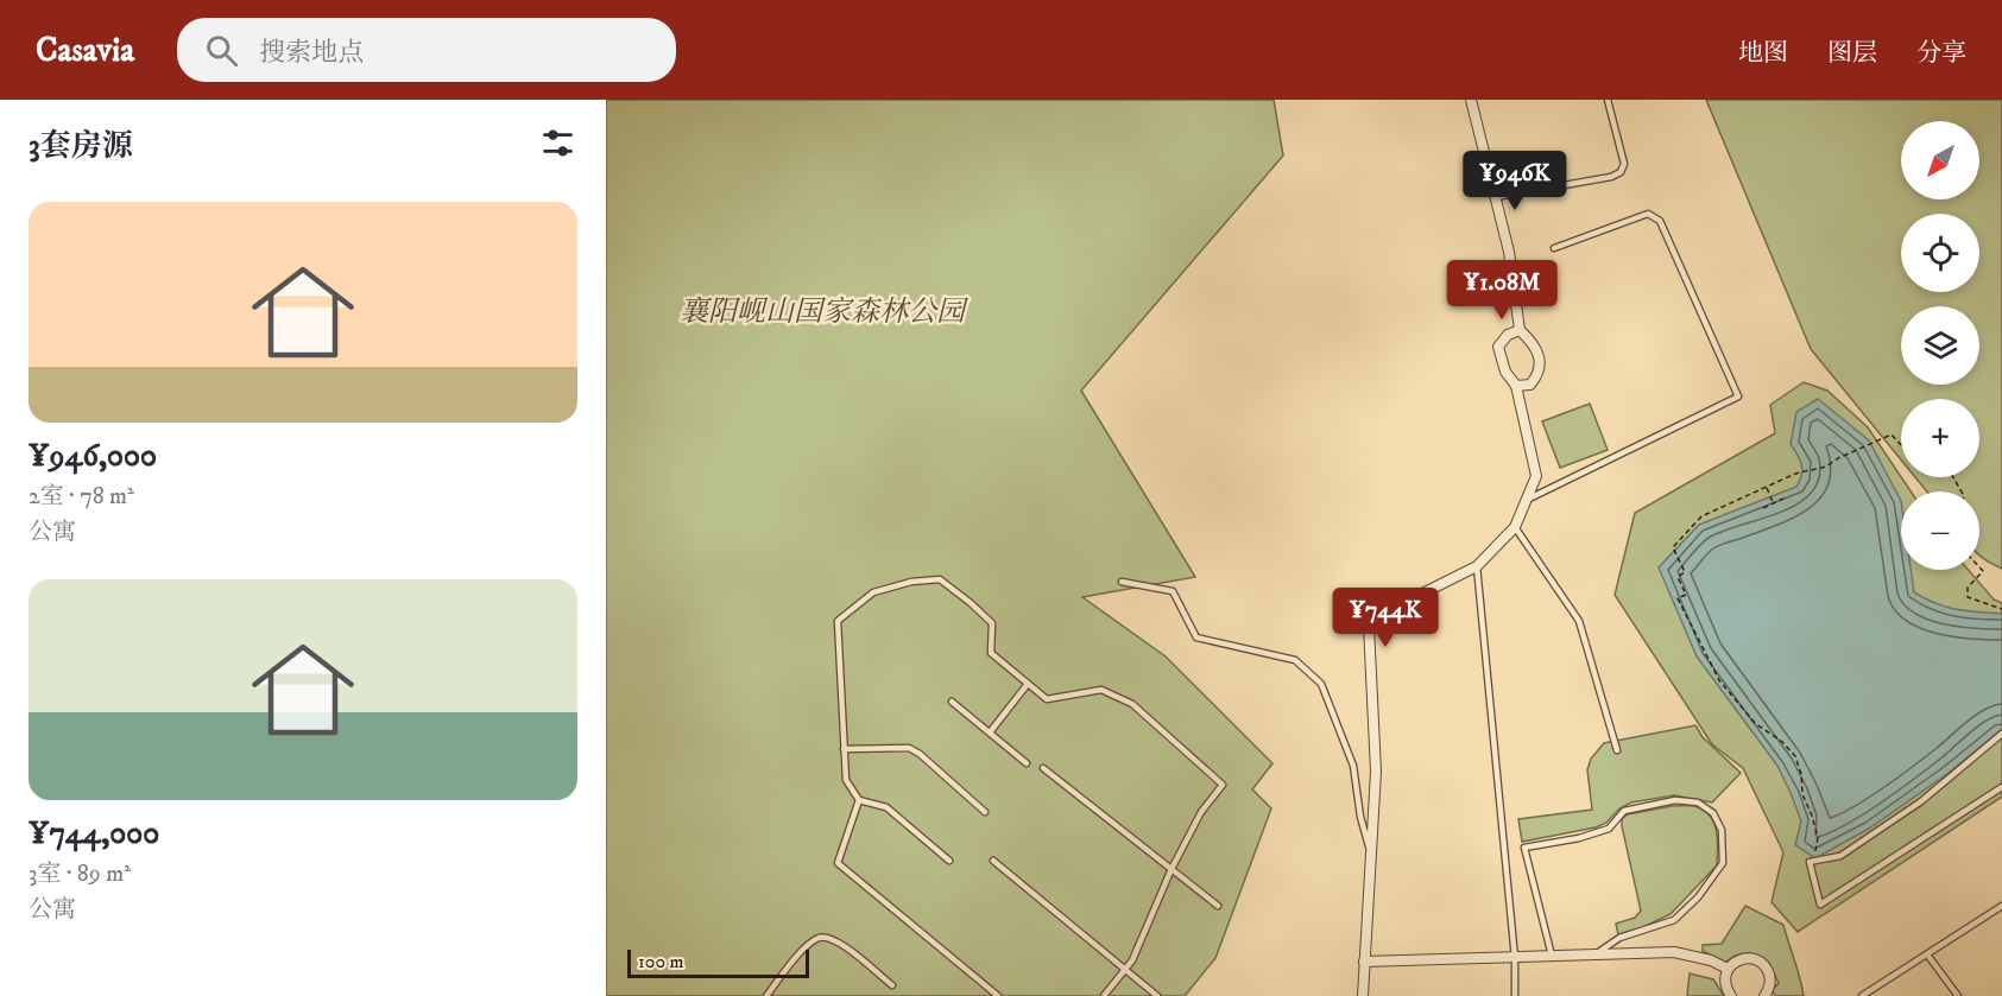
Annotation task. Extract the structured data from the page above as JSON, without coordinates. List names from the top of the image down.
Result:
{
  "parks": ["襄阳岘山国家森林公园"],
  "scale_bar": "100 m",
  "north": "bottom left",
  "page": {
    "header": "Casavia",
    "search": "搜索地点",
    "nav": ["地图", "图层", "分享"],
    "heading": "3套房源",
    "map_buttons": ["+", "−"],
    "price": ["¥946K", "¥1.08M", "¥744K"],
    "list": [
      {
        "name": "¥946,000",
        "note": "2室 · 78 m² · 公寓"
      },
      {
        "name": "¥744,000",
        "note": "3室 · 89 m² · 公寓"
      }
    ],
    "scale": "100 m"
  }
}
